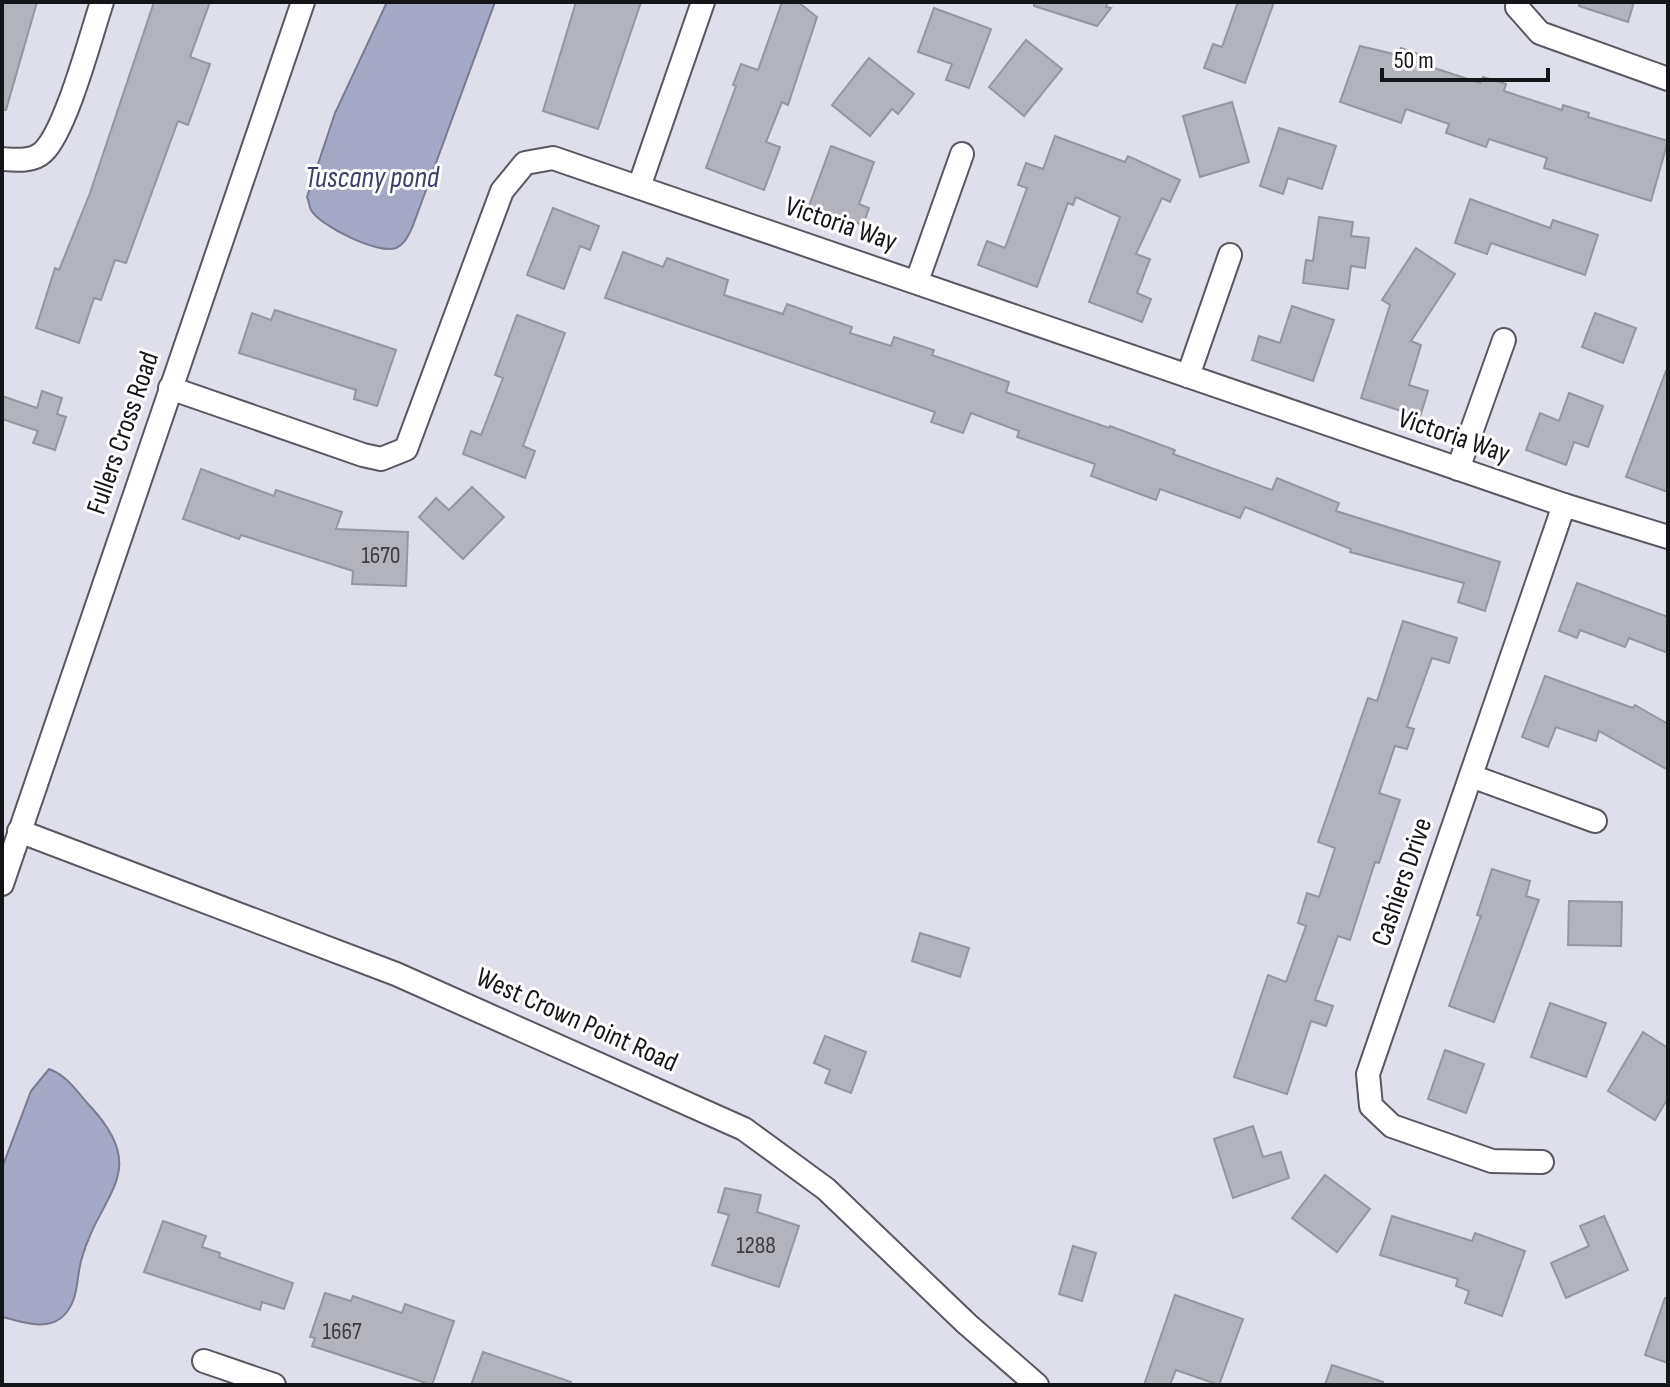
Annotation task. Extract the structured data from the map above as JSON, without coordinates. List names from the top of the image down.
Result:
{
  "streets": {
    "street": [
      "Victoria Way",
      "Fullers Cross Road",
      "Cashiers Drive",
      "West Crown Point Road"
    ]
  },
  "crossings": [
    ["Victoria Way", "Fullers Cross Road"],
    ["Victoria Way", "Cashiers Drive"],
    ["Fullers Cross Road", "West Crown Point Road"]
  ],
  "water": ["Tuscany pond"],
  "house_numbers": ["1670", "1288", "1667"],
  "scale_bar": "50 m"
}
